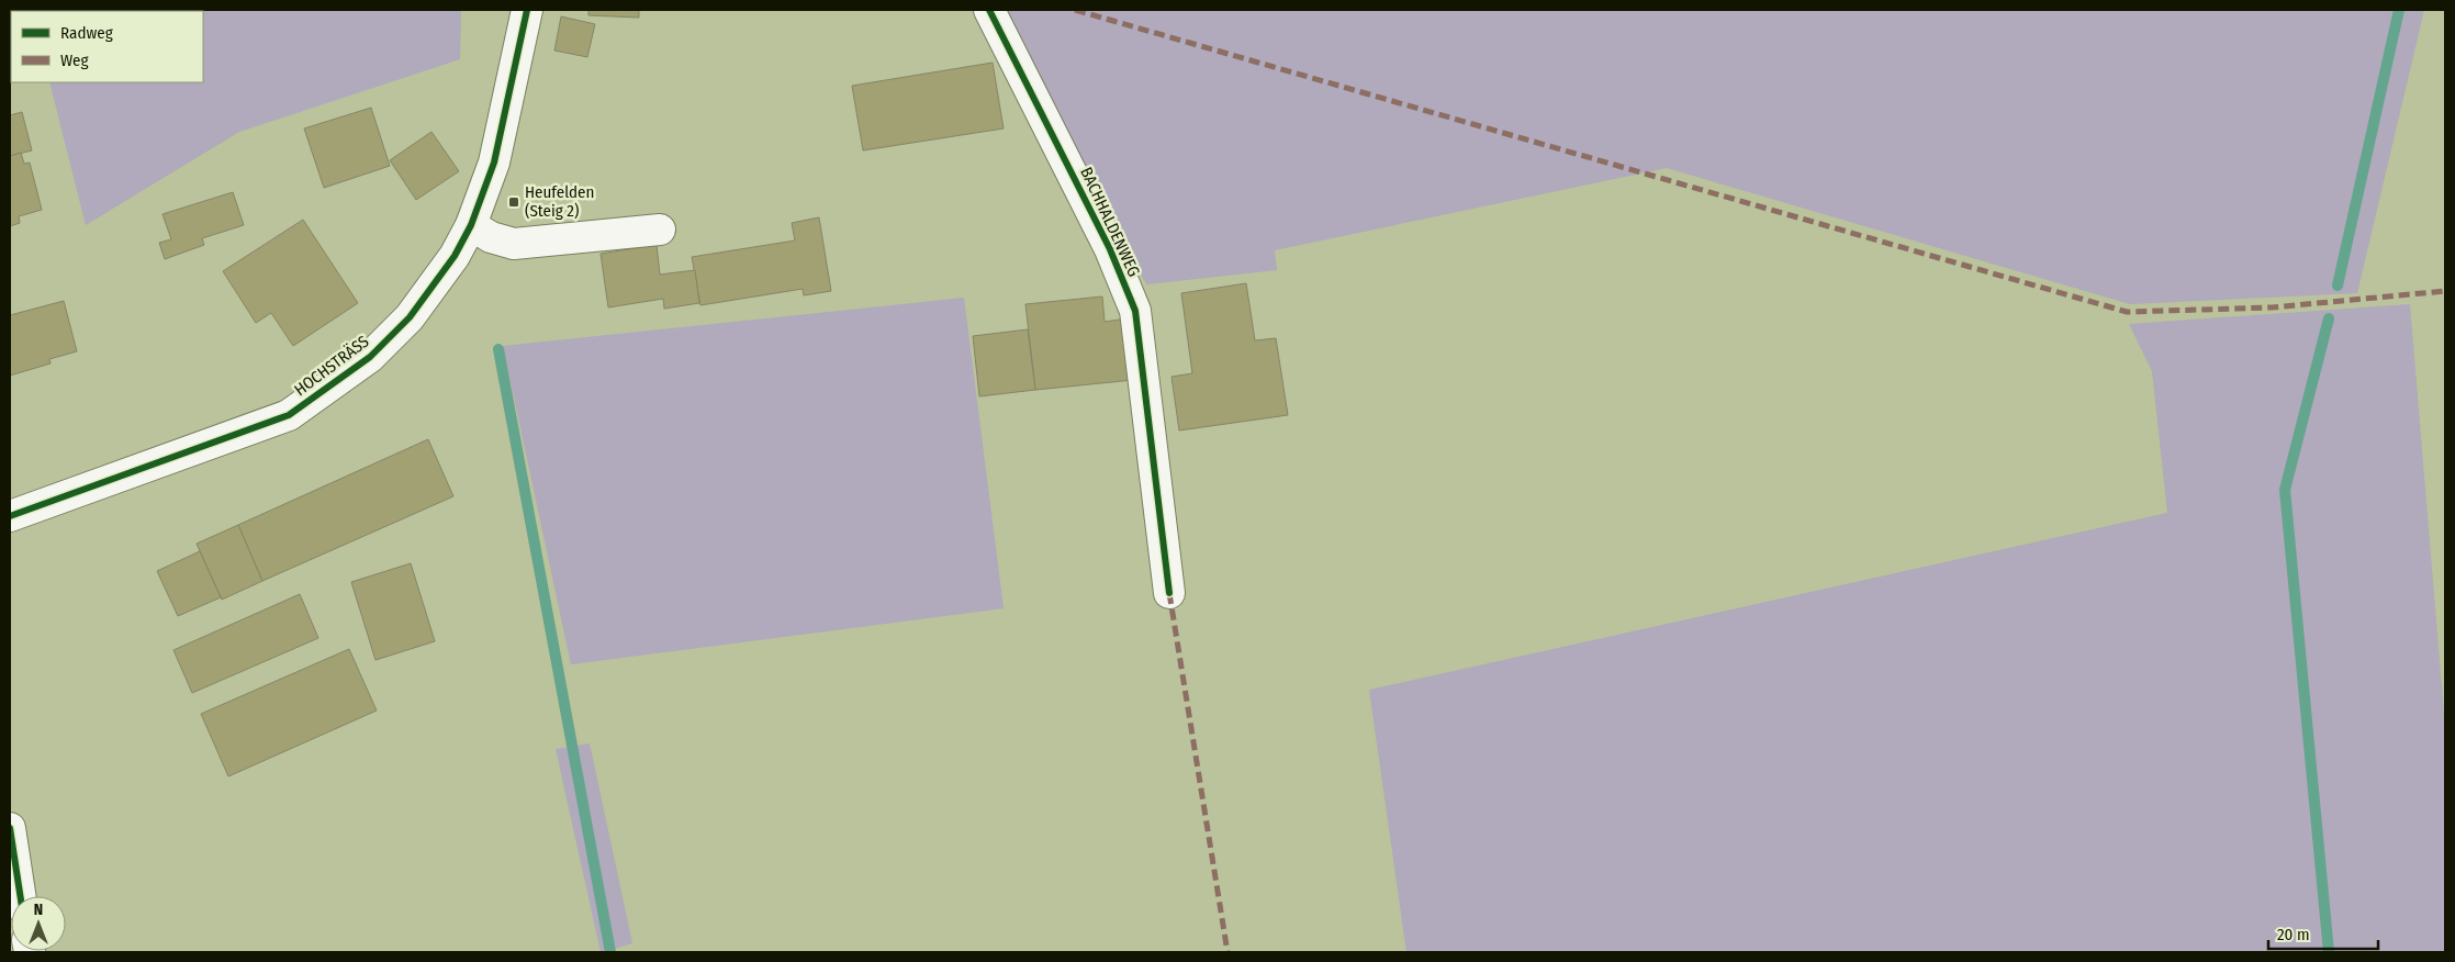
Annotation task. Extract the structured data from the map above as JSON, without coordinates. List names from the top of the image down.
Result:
{
  "streets": {
    "street": ["BACHHALDENWEG", "HOCHSTRÄSS"]
  },
  "places": {
    "transit": ["Heufelden (Steig 2)"]
  },
  "legend": ["Radweg", "Weg"],
  "scale_bar": "20 m",
  "north": "top"
}
